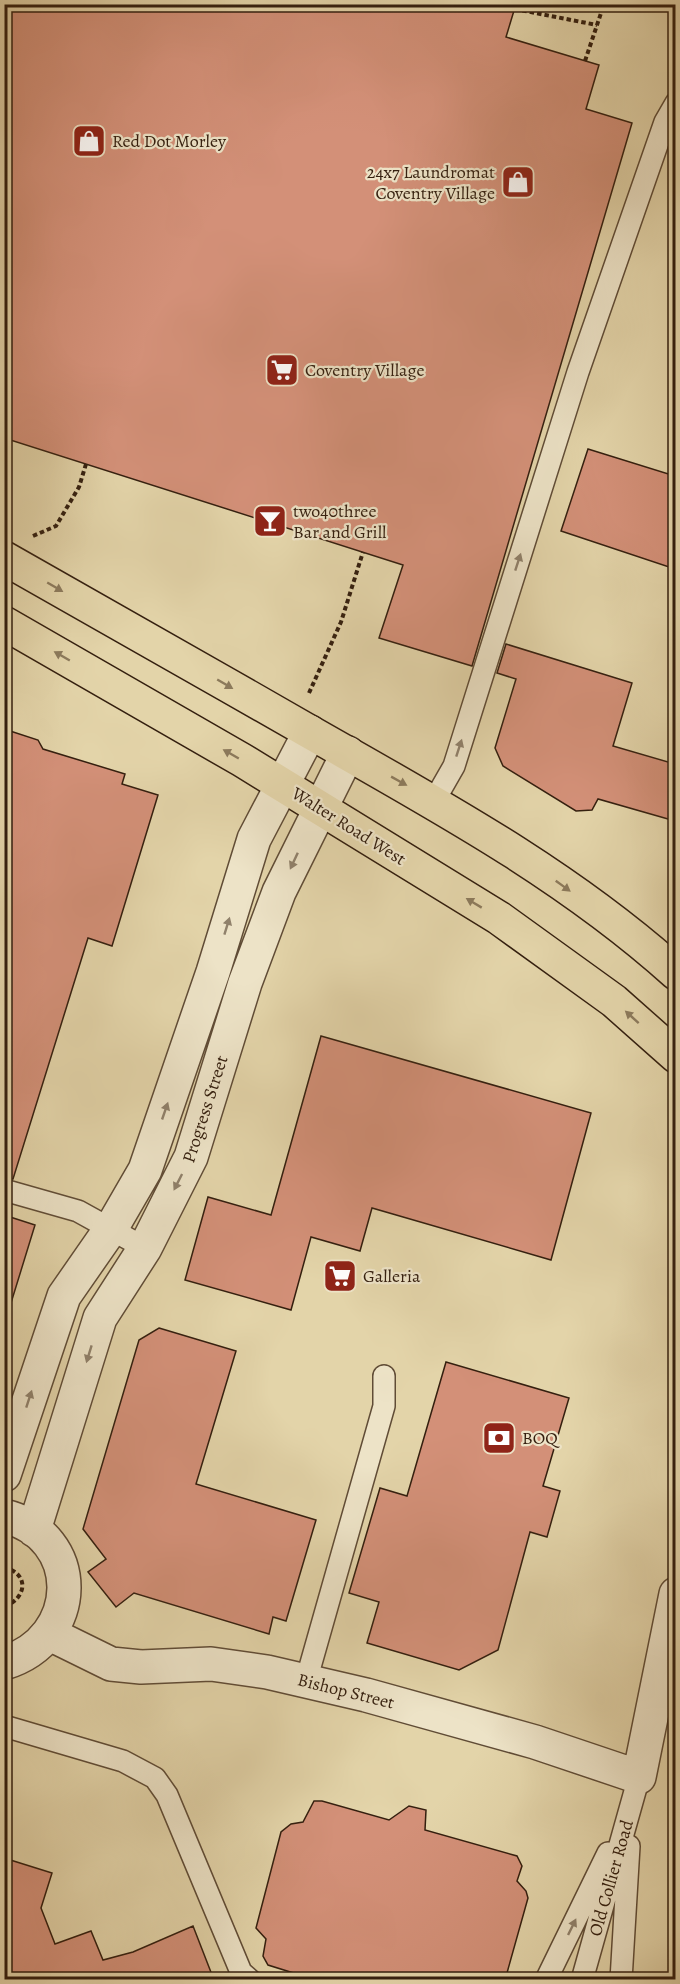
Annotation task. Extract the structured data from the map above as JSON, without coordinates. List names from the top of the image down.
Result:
{
  "streets": {
    "main road": ["Walter Road West"],
    "street": ["Progress Street", "Bishop Street", "Old Collier Road"]
  },
  "crossings": [
    ["Walter Road West", "Progress Street"],
    ["Bishop Street", "Old Collier Road"]
  ],
  "places": {
    "shop": ["Red Dot Morley", "24x7 Laundromat Coventry Village"],
    "supermarket": ["Coventry Village", "Galleria"],
    "bar": ["two40three Bar and Grill"],
    "bank": ["BOQ"]
  }
}
